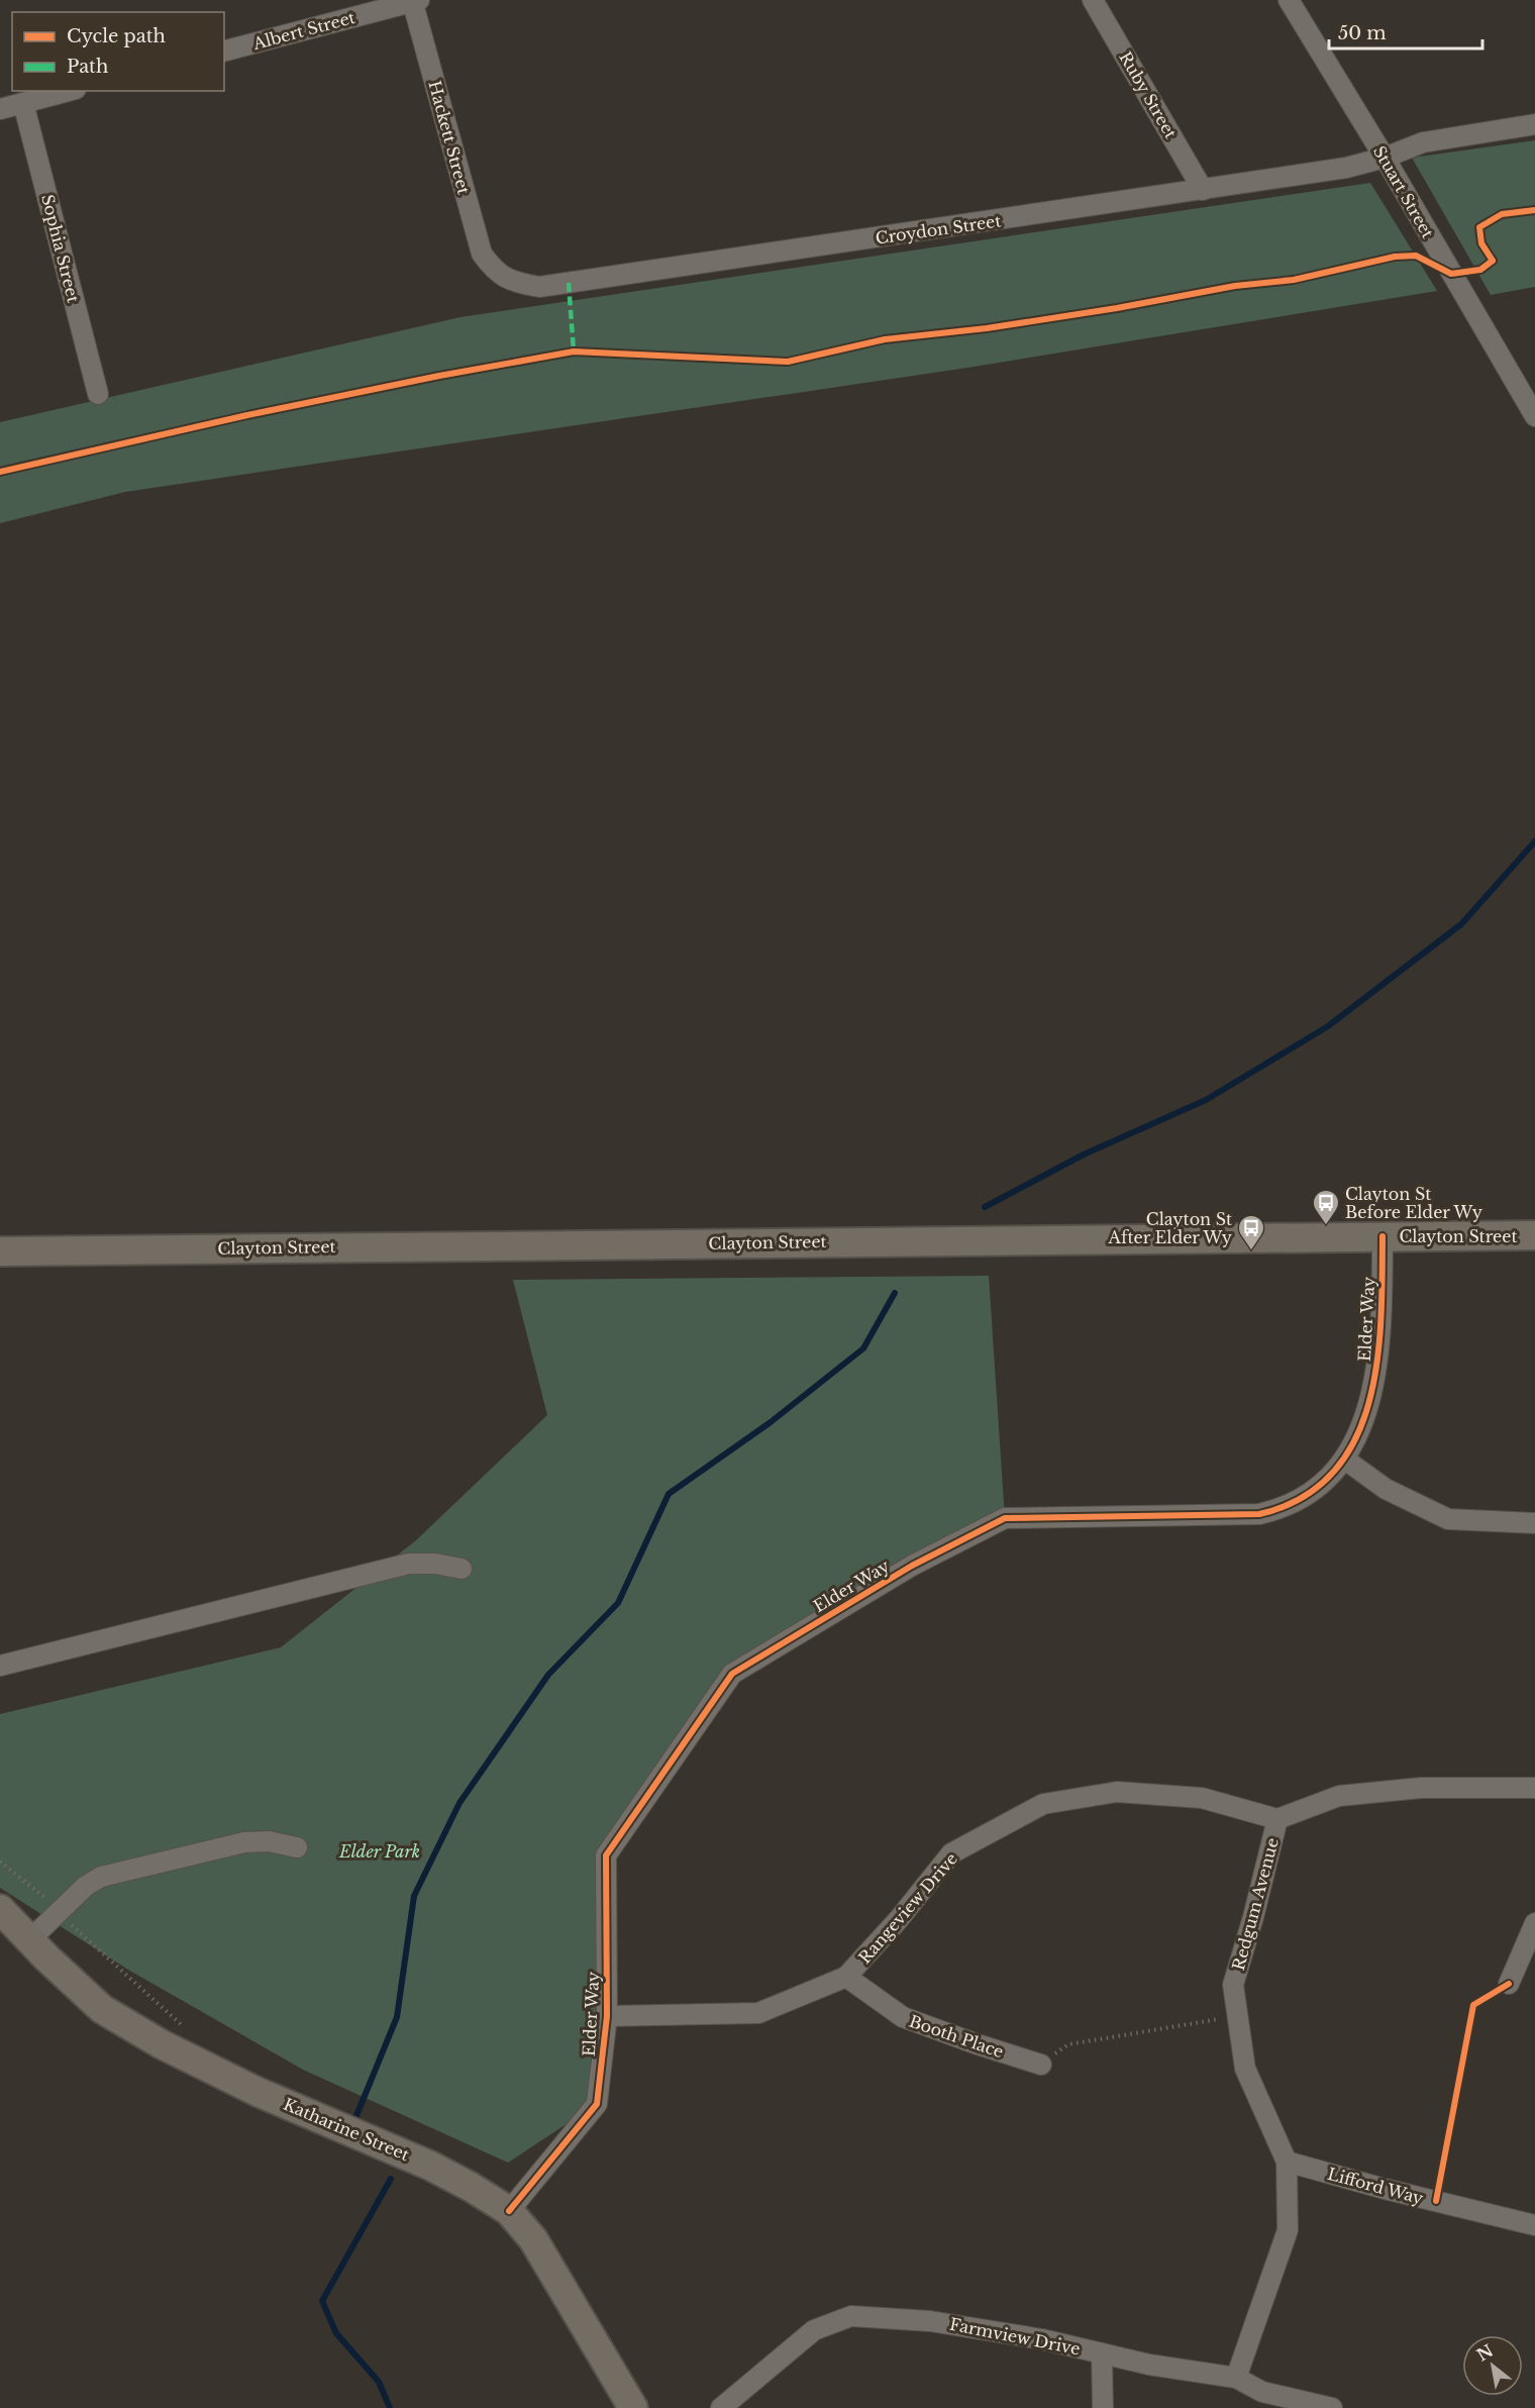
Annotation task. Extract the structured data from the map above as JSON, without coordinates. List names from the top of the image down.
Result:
{
  "streets": {
    "main road": ["Clayton Street", "Katharine Street"],
    "street": [
      "Albert Street",
      "Ruby Street",
      "Hackett Street",
      "Stuart Street",
      "Croydon Street",
      "Sophia Street",
      "Elder Way",
      "Redgum Avenue",
      "Rangeview Drive",
      "Booth Place",
      "Lifford Way",
      "Farmview Drive"
    ]
  },
  "crossings": [
    ["Albert Street", "Hackett Street"],
    ["Ruby Street", "Croydon Street"],
    ["Hackett Street", "Croydon Street"],
    ["Stuart Street", "Croydon Street"],
    ["Clayton Street", "Elder Way"],
    ["Elder Way", "Rangeview Drive"],
    ["Elder Way", "Katharine Street"],
    ["Redgum Avenue", "Rangeview Drive"],
    ["Redgum Avenue", "Lifford Way"],
    ["Redgum Avenue", "Farmview Drive"],
    ["Rangeview Drive", "Booth Place"]
  ],
  "parks": ["Elder Park"],
  "places": {
    "bus stop": ["Clayton St Before Elder Wy", "Clayton St After Elder Wy"]
  },
  "legend": ["Cycle path", "Path"],
  "scale_bar": "50 m",
  "north": "top left"
}
